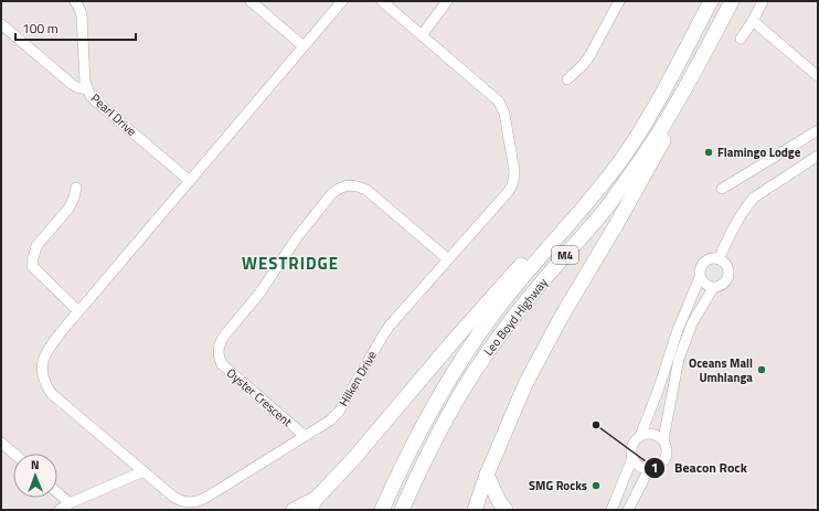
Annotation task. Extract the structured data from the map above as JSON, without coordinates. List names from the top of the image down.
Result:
{
  "streets": {
    "highway": ["M4", "Leo Boyd Highway"],
    "street": ["Pearl Drive", "Hilken Drive", "Oyster Crescent"]
  },
  "crossings": [
    ["Pearl Drive", "Hilken Drive"],
    ["Hilken Drive", "Oyster Crescent"]
  ],
  "districts": ["WESTRIDGE"],
  "places": [
    "Flamingo Lodge",
    "Oceans Mall Umhlanga",
    "Beacon Rock",
    "SMG Rocks"
  ],
  "scale_bar": "100 m",
  "north": "top"
}
